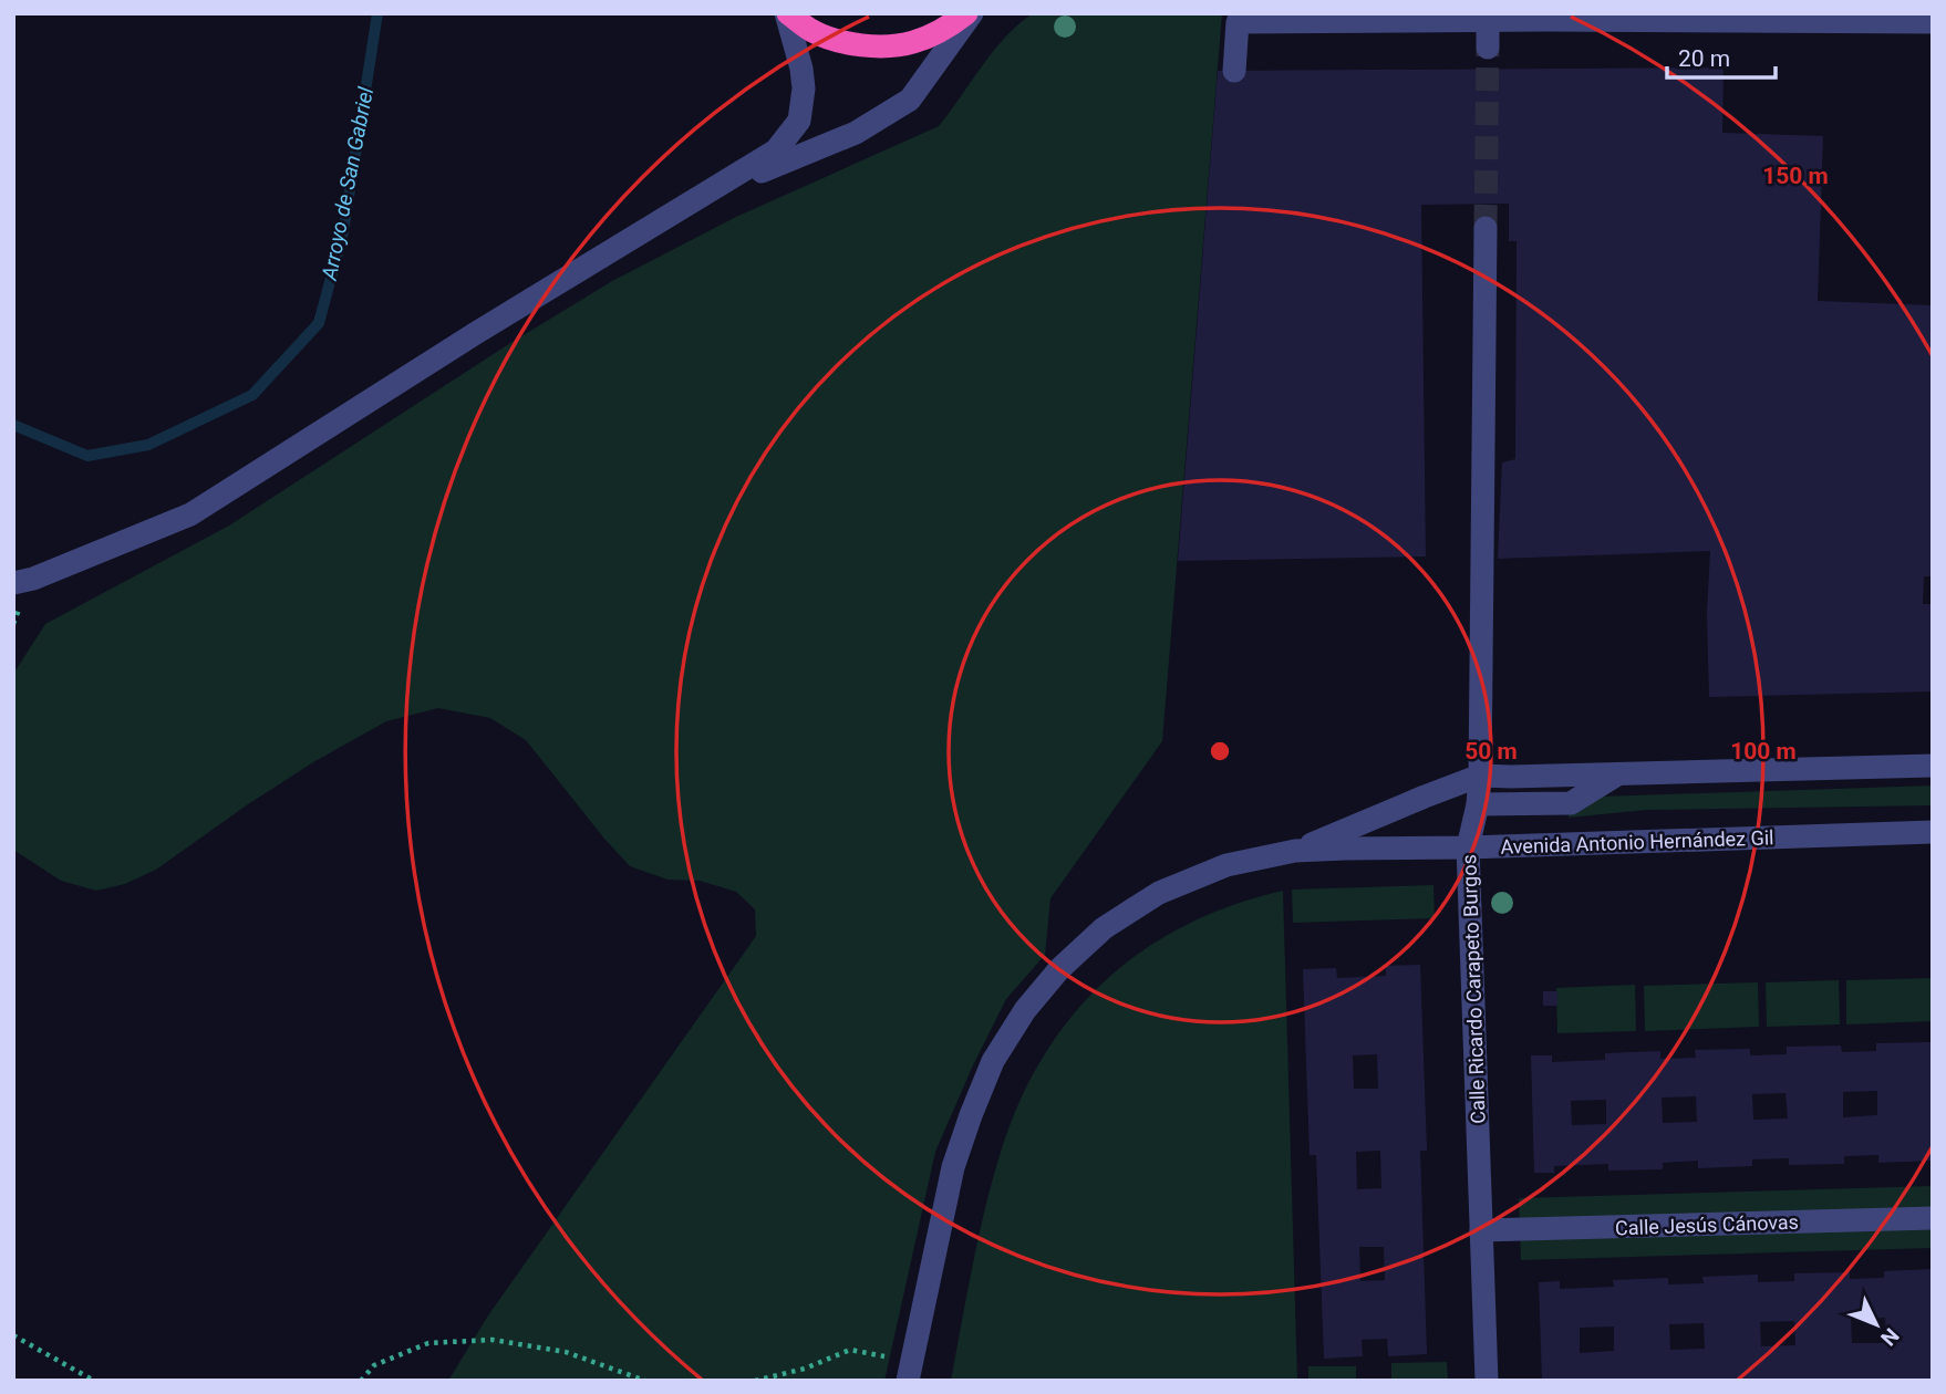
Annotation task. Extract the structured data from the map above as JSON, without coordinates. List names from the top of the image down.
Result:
{
  "streets": {
    "street": ["Avenida Antonio Hernández Gil", "Calle Ricardo Carapeto Burgos", "Calle Jesús Cánovas"]
  },
  "crossings": [
    ["Avenida Antonio Hernández Gil", "Calle Ricardo Carapeto Burgos"],
    ["Calle Ricardo Carapeto Burgos", "Calle Jesús Cánovas"]
  ],
  "water": ["Arroyo de San Gabriel"],
  "scale_bar": "20 m",
  "north": "bottom right",
  "rings": ["150 m", "50 m", "100 m"]
}
